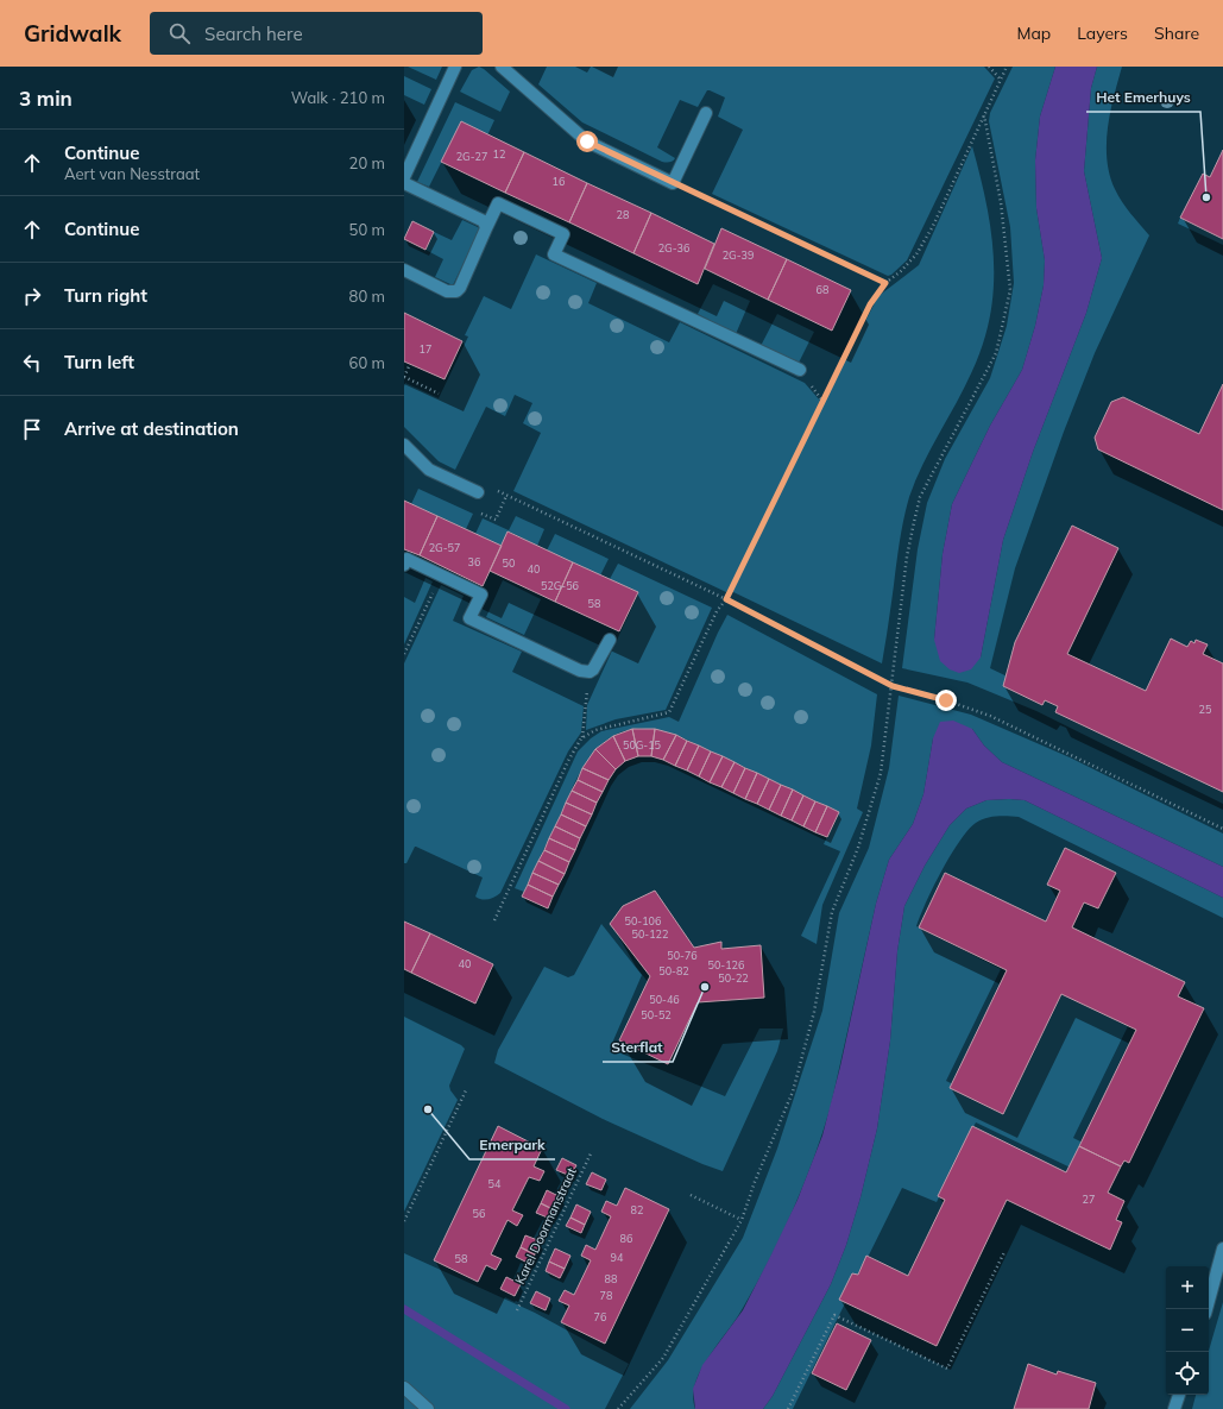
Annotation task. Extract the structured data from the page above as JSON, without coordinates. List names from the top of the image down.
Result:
{
  "streets": {
    "path": ["Karel Doormanstraat"]
  },
  "places": ["Het Emerhuys", "Sterflat", "Emerpark"],
  "house_numbers": [
    "12",
    "2G-27",
    "16",
    "28",
    "2G-36",
    "2G-39",
    "68",
    "17",
    "2G-57",
    "36",
    "50",
    "40",
    "52G-56",
    "58",
    "25",
    "50G-15",
    "50-106",
    "50-122",
    "50-76",
    "40",
    "50-126",
    "50-82",
    "50-22",
    "50-46",
    "50-52",
    "54",
    "27",
    "82",
    "56",
    "86",
    "94",
    "58",
    "88",
    "78",
    "76"
  ],
  "page": {
    "header": "Gridwalk",
    "search": "Search here",
    "nav": ["Map", "Layers", "Share"],
    "heading": ["3 min", "Walk · 210 m"],
    "list": [
      ["Continue", "Aert van Nesstraat", "20 m"],
      ["Continue", "50 m"],
      ["Turn right", "80 m"],
      ["Turn left", "60 m"],
      "Arrive at destination"
    ],
    "map_buttons": ["+", "−"]
  }
}
